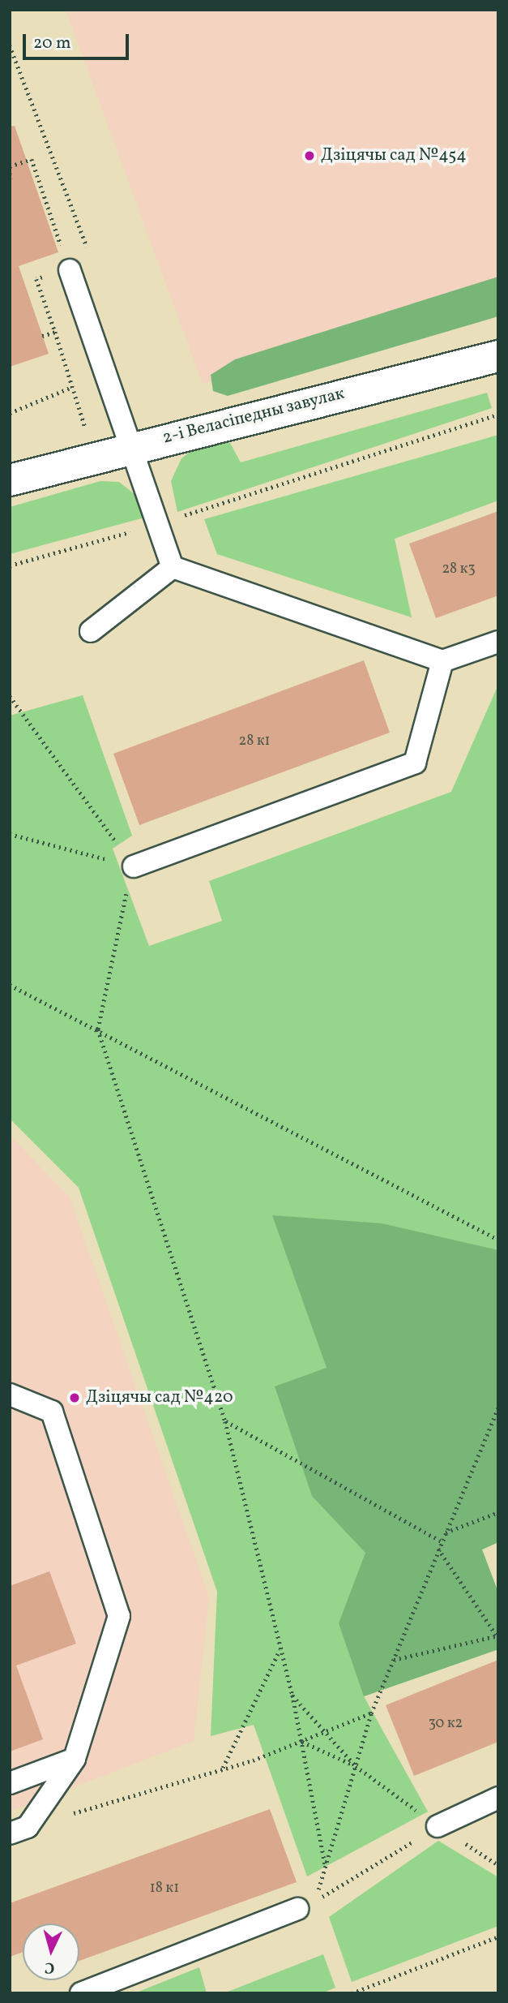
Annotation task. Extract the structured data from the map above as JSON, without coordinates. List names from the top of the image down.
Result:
{
  "streets": {
    "street": ["2-і Веласіпедны завулак"]
  },
  "places": ["Дзіцячы сад №454", "Дзіцячы сад №420"],
  "house_numbers": [
    "28 к3",
    "28 к1",
    "30 к2",
    "18 к1"
  ],
  "scale_bar": "20 m",
  "north": "bottom"
}
